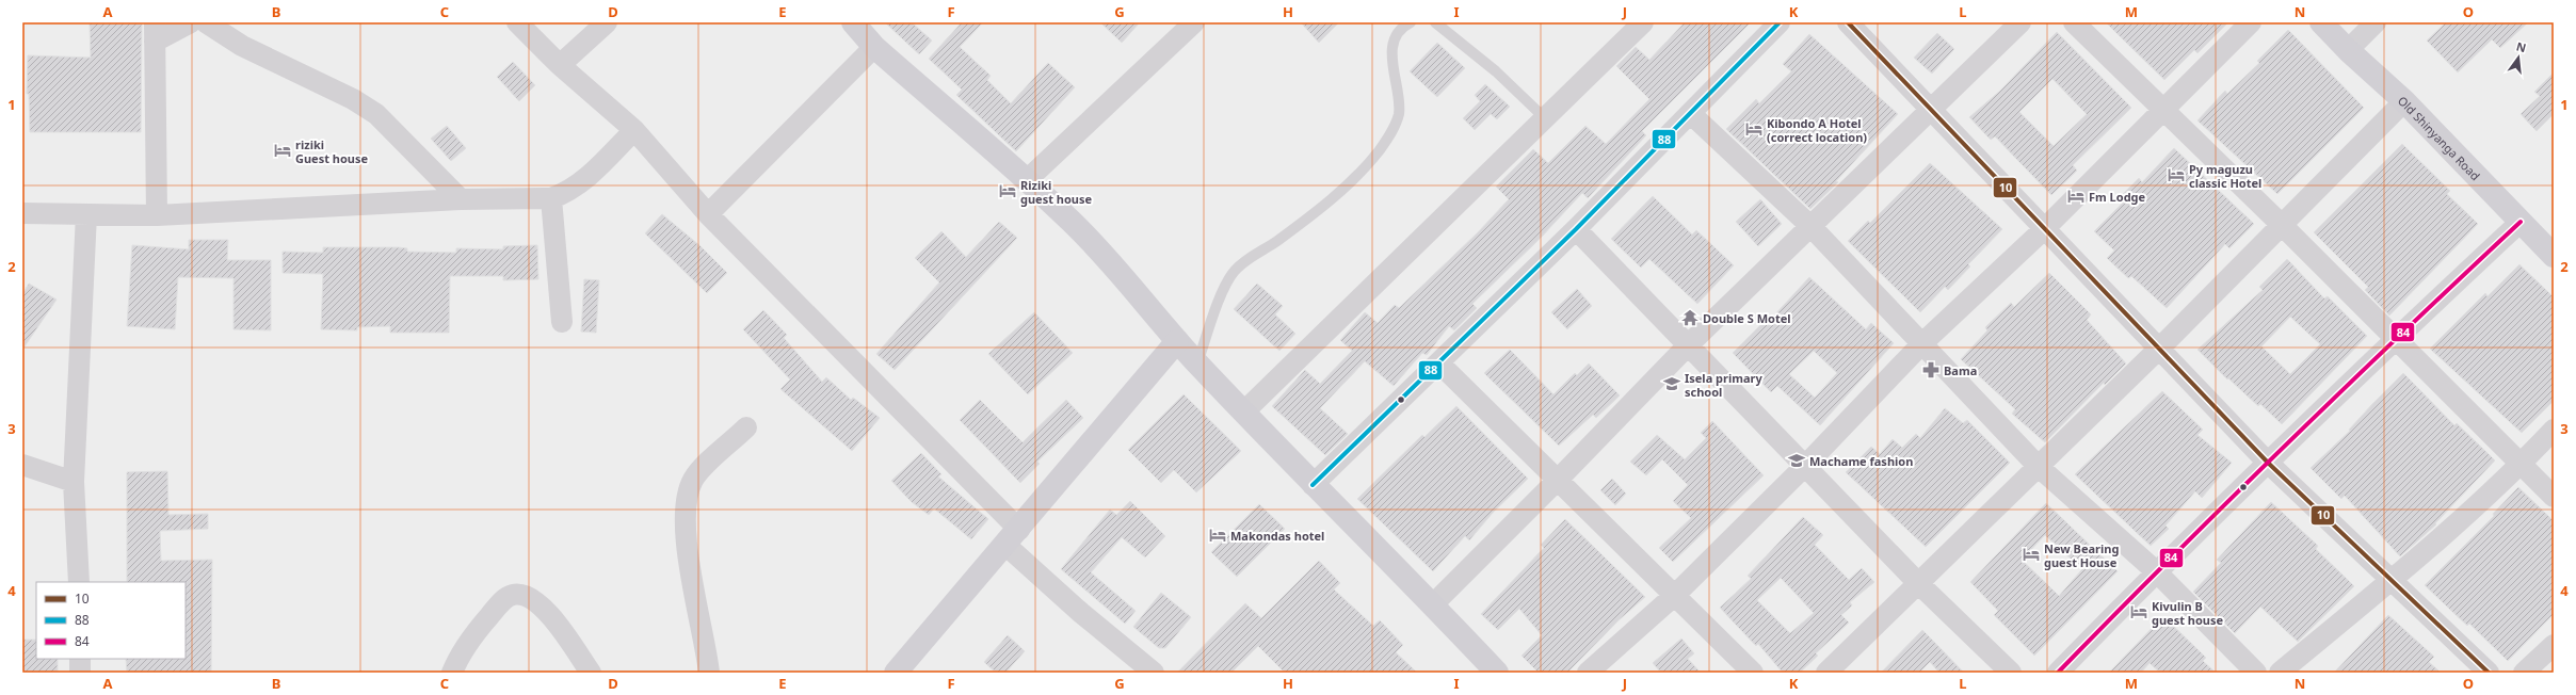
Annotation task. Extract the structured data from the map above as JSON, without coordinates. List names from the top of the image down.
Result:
{
  "streets": {
    "street": ["Old Shinyanga Road"]
  },
  "places": {
    "hotel": [
      "Kibondo A Hotel (correct location)",
      "riziki Guest house",
      "Py maguzu classic Hotel",
      "Riziki guest house",
      "Fm Lodge",
      "Makondas hotel",
      "New Bearing guest House",
      "Kivulin B guest house"
    ],
    "temple": ["Double S Motel"],
    "pharmacy": ["Bama"],
    "school or university": ["Isela primary school", "Machame fashion"]
  },
  "lines": ["transit line 10", "transit line 88", "transit line 84"],
  "legend": ["10", "88", "84"],
  "north": "top",
  "grid": {
    "columns": [
      "A",
      "B",
      "C",
      "D",
      "E",
      "F",
      "G",
      "H",
      "I",
      "J",
      "K",
      "L",
      "M",
      "N",
      "O"
    ],
    "rows": [
      "1",
      "2",
      "3",
      "4"
    ]
  }
}
